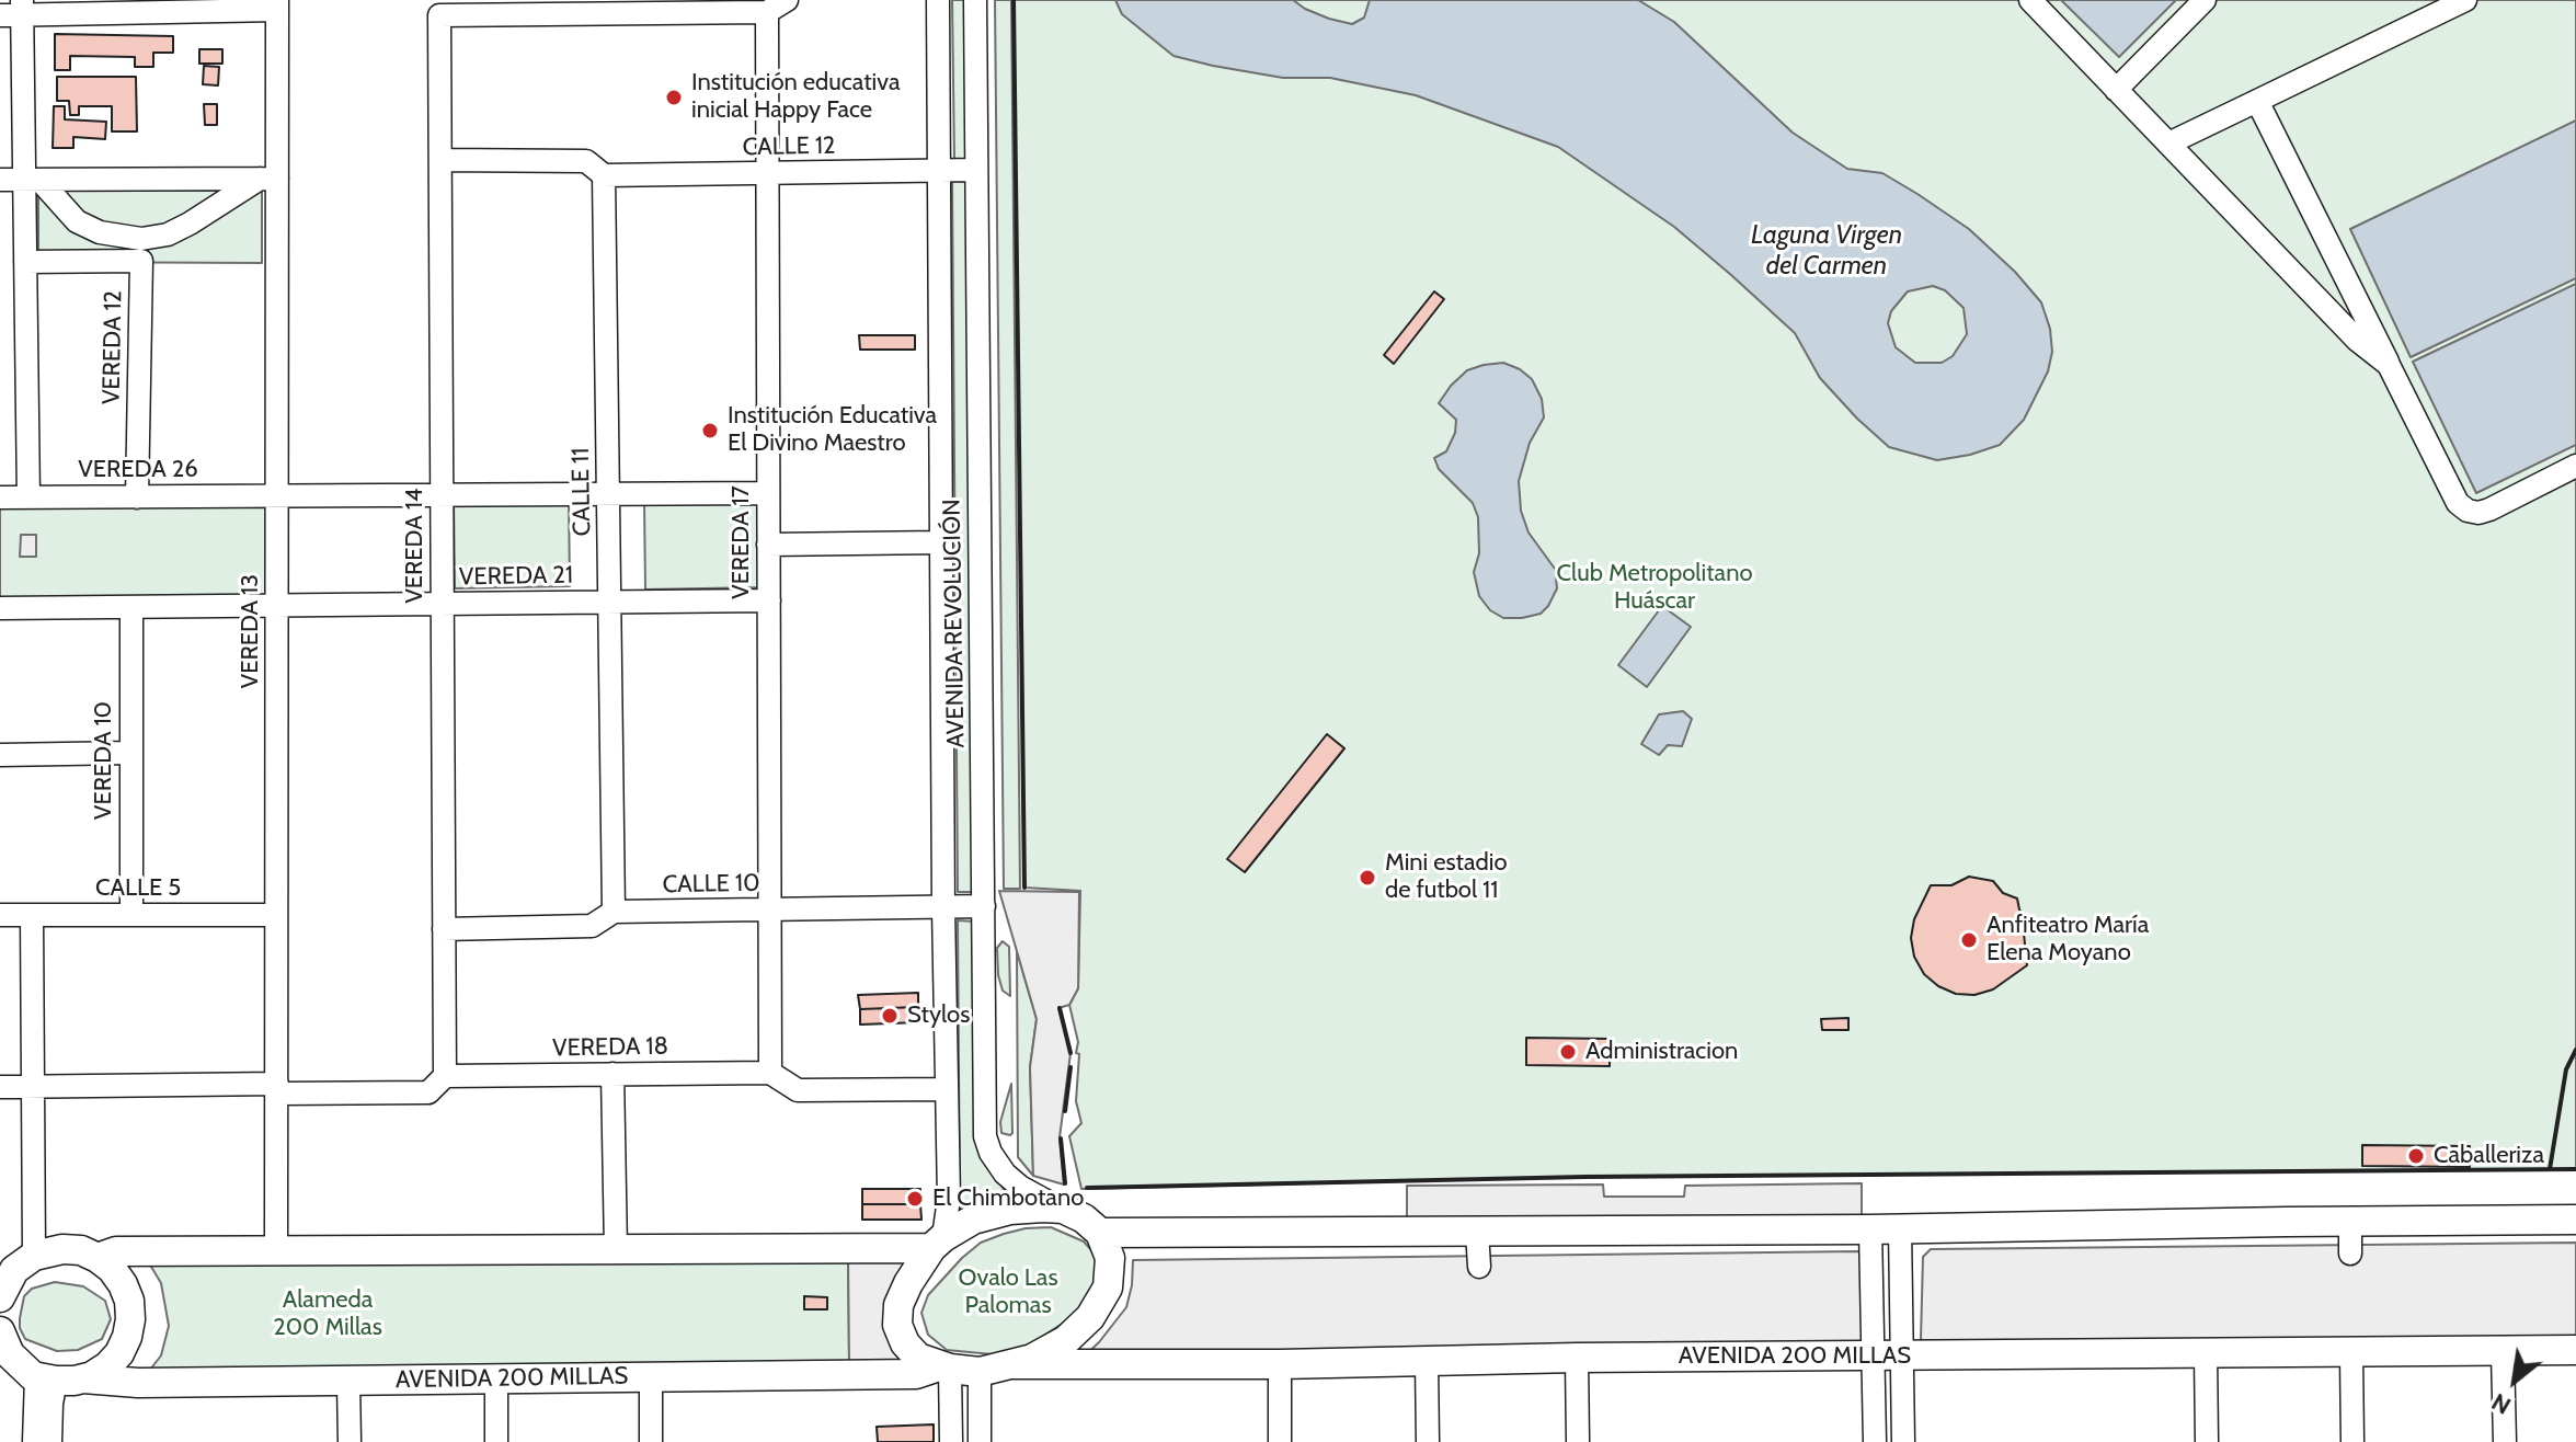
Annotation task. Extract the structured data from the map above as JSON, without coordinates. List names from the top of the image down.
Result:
{
  "streets": {
    "main road": ["AVENIDA 200 MILLAS"],
    "street": [
      "CALLE 12",
      "VEREDA 12",
      "VEREDA 26",
      "CALLE 11",
      "VEREDA 17",
      "VEREDA 14",
      "VEREDA 21",
      "AVENIDA REVOLUCIÓN",
      "VEREDA 13",
      "VEREDA 10",
      "CALLE 10",
      "CALLE 5",
      "VEREDA 18"
    ]
  },
  "crossings": [
    ["CALLE 12", "CALLE 11"],
    ["CALLE 12", "VEREDA 17"],
    ["CALLE 12", "AVENIDA REVOLUCIÓN"],
    ["VEREDA 12", "VEREDA 26"],
    ["VEREDA 26", "CALLE 11"],
    ["VEREDA 26", "VEREDA 17"],
    ["VEREDA 26", "VEREDA 14"],
    ["VEREDA 26", "VEREDA 13"],
    ["CALLE 11", "VEREDA 21"],
    ["CALLE 11", "CALLE 10"],
    ["VEREDA 17", "VEREDA 21"],
    ["VEREDA 17", "CALLE 10"],
    ["VEREDA 17", "VEREDA 18"],
    ["VEREDA 14", "VEREDA 21"],
    ["VEREDA 14", "CALLE 10"],
    ["VEREDA 14", "VEREDA 18"],
    ["VEREDA 21", "VEREDA 13"],
    ["VEREDA 21", "VEREDA 10"],
    ["AVENIDA REVOLUCIÓN", "CALLE 10"],
    ["AVENIDA REVOLUCIÓN", "VEREDA 18"],
    ["AVENIDA REVOLUCIÓN", "AVENIDA 200 MILLAS"],
    ["VEREDA 13", "CALLE 5"],
    ["VEREDA 13", "VEREDA 18"],
    ["VEREDA 10", "CALLE 5"]
  ],
  "water": ["Laguna Virgen del Carmen"],
  "parks": ["Club Metropolitano Huáscar", "Ovalo Las Palomas", "Alameda 200 Millas"],
  "places": [
    "Institución educativa inicial Happy Face",
    "Institución Educativa El Divino Maestro",
    "Mini estadio de futbol 11",
    "Anfiteatro María Elena Moyano",
    "Stylos",
    "Administracion",
    "Caballeriza",
    "El Chimbotano"
  ],
  "north": "bottom left"
}
